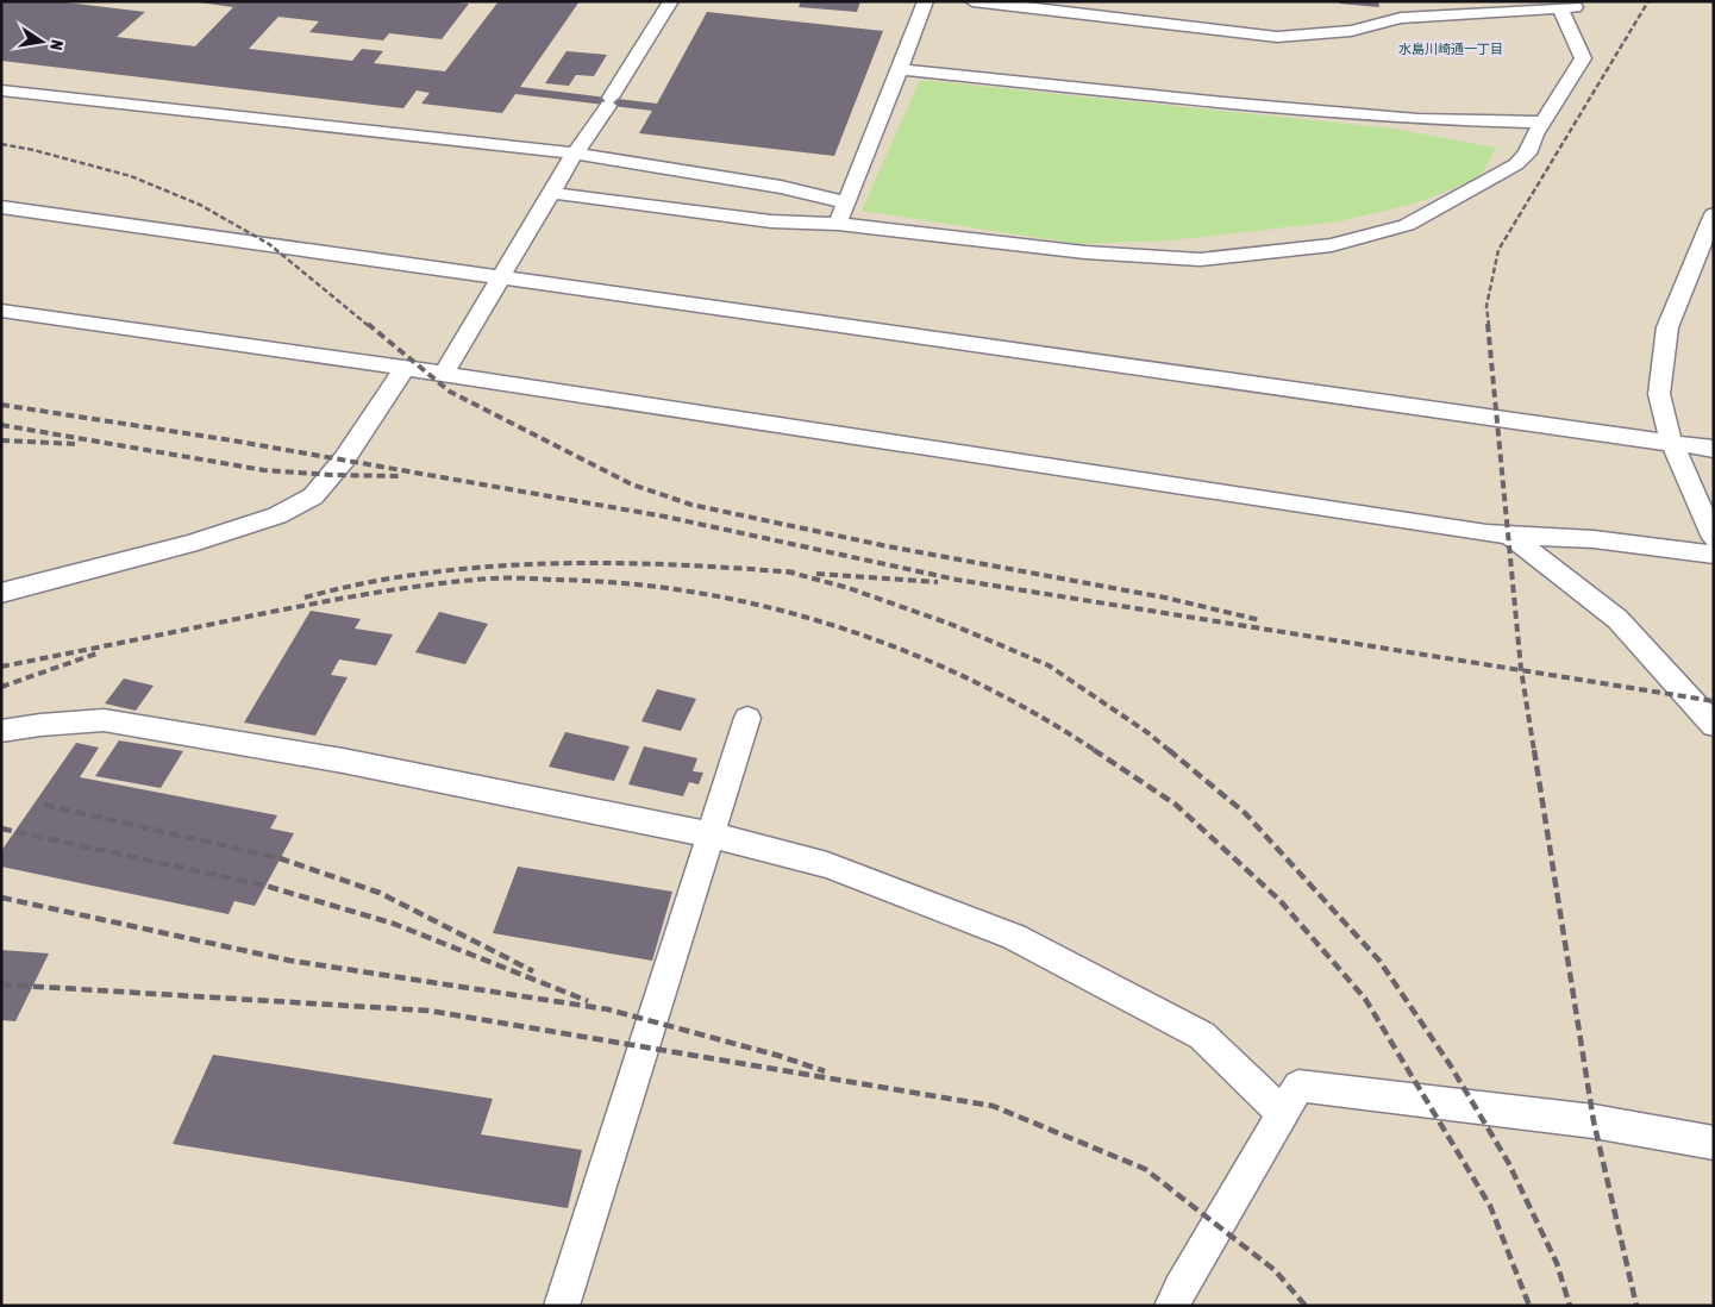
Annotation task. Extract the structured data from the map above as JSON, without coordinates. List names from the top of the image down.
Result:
{
  "districts": ["水島川崎通一丁目"],
  "north": "right"
}
